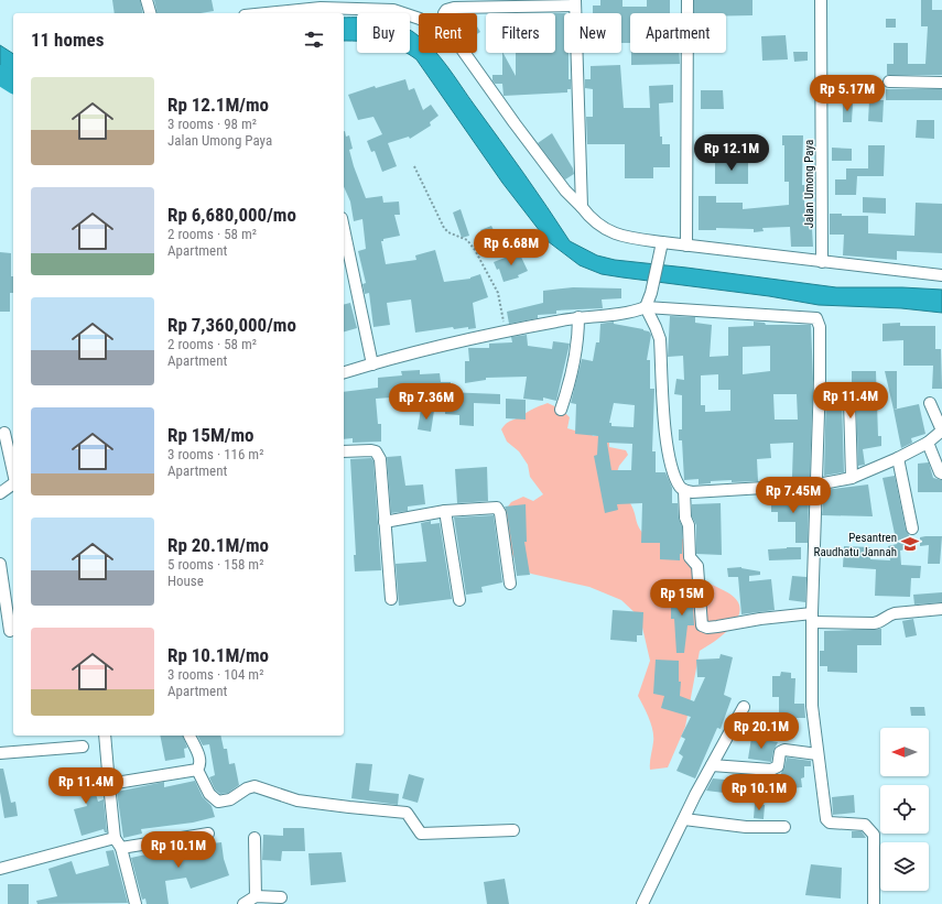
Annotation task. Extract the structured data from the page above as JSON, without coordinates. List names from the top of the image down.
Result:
{
  "streets": {
    "street": ["Jalan Umong Paya"]
  },
  "places": {
    "school or university": ["Pesantren Raudhatu Jannah"]
  },
  "north": "left",
  "page": {
    "chip": [
      "Buy",
      "Rent",
      "Filters",
      "New",
      "Apartment"
    ],
    "heading": "11 homes",
    "list": [
      {
        "name": "Rp 12.1M/mo",
        "note": "3 rooms · 98 m² · Jalan Umong Paya"
      },
      {
        "name": "Rp 6,680,000/mo",
        "note": "2 rooms · 58 m² · Apartment"
      },
      {
        "name": "Rp 7,360,000/mo",
        "note": "2 rooms · 58 m² · Apartment"
      },
      {
        "name": "Rp 15M/mo",
        "note": "3 rooms · 116 m² · Apartment"
      },
      {
        "name": "Rp 20.1M/mo",
        "note": "5 rooms · 158 m² · House"
      },
      {
        "name": "Rp 10.1M/mo",
        "note": "3 rooms · 104 m² · Apartment"
      }
    ],
    "price": [
      "Rp 5.17M",
      "Rp 12.1M",
      "Rp 6.68M",
      "Rp 11.4M",
      "Rp 7.36M",
      "Rp 7.45M",
      "Rp 15M",
      "Rp 20.1M",
      "Rp 11.4M",
      "Rp 10.1M",
      "Rp 10.1M"
    ]
  }
}
